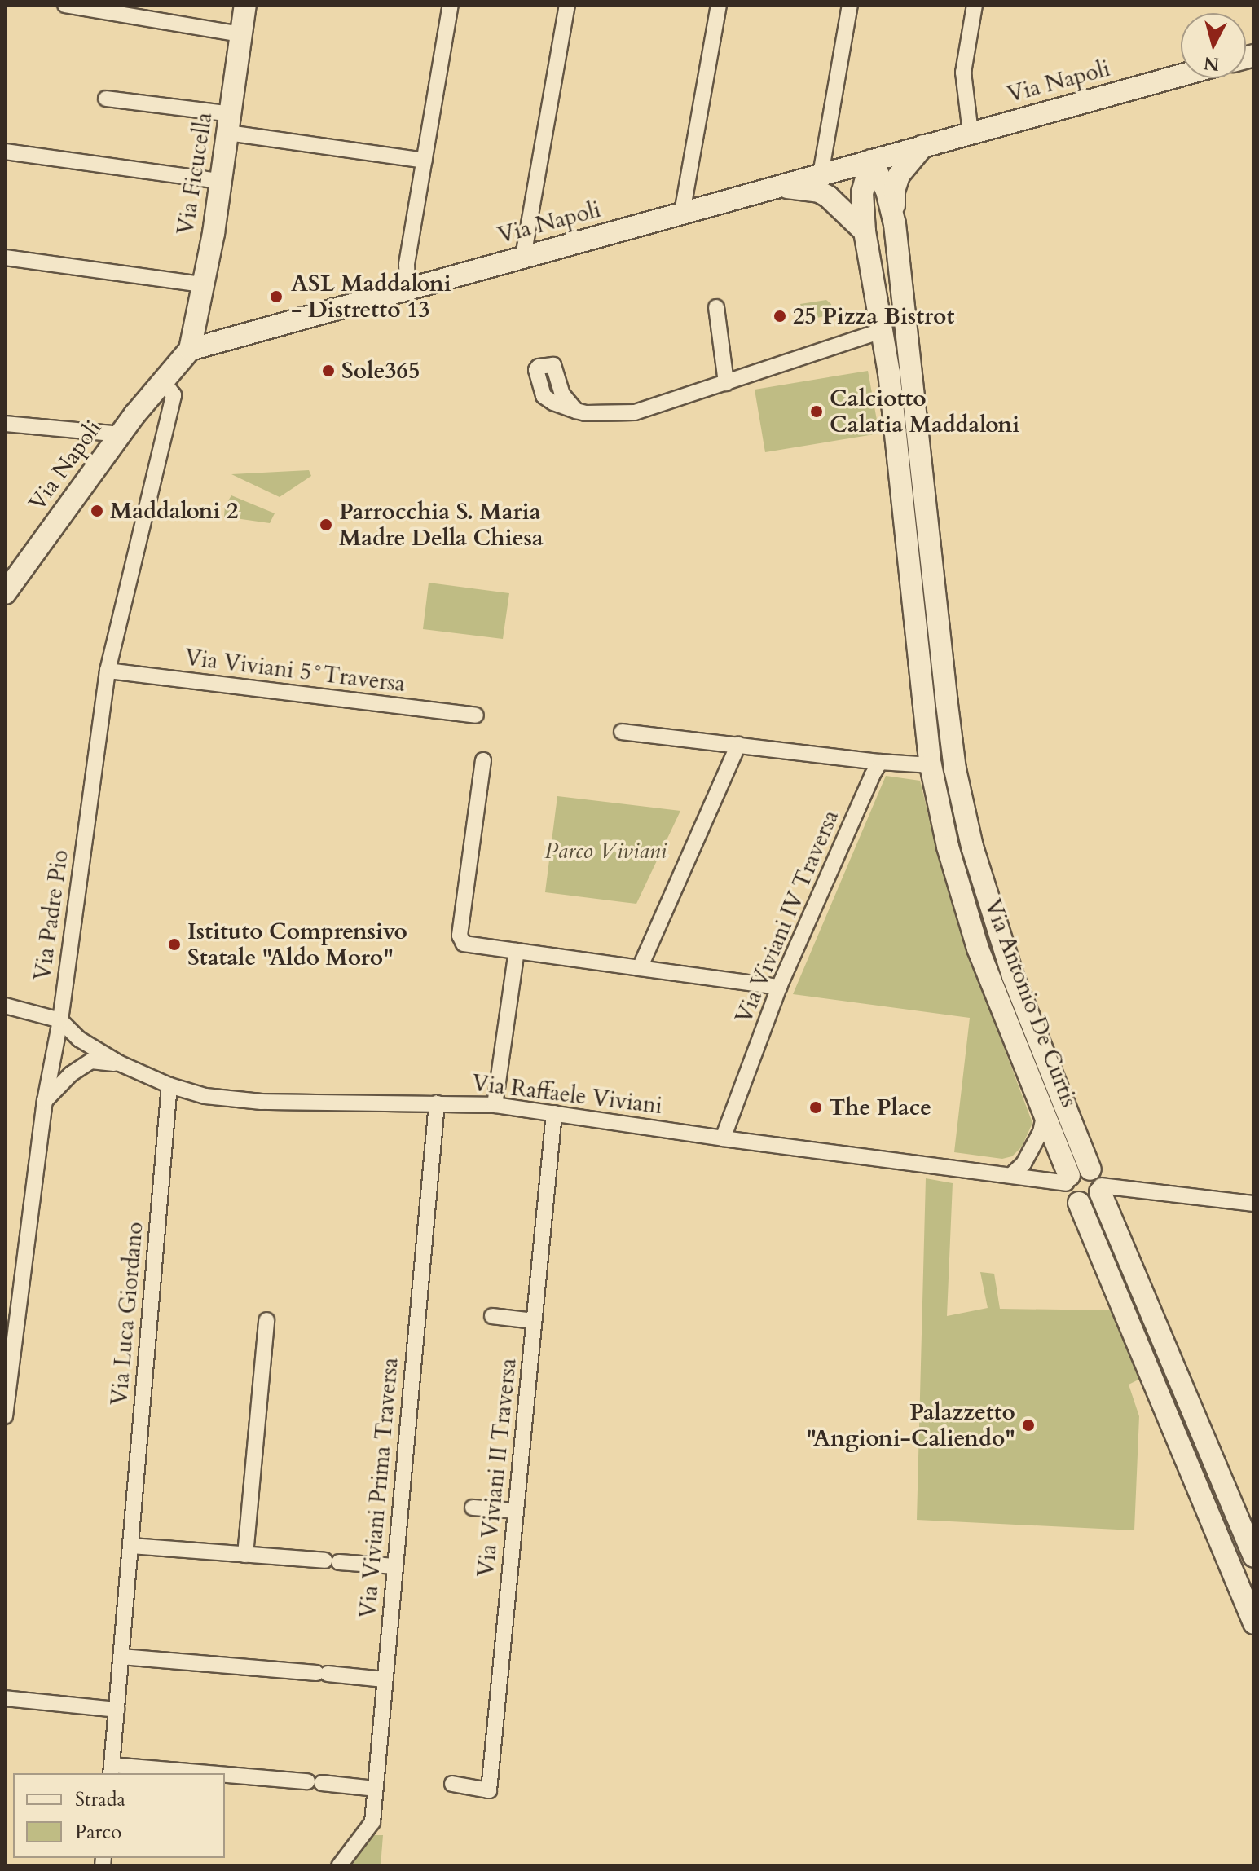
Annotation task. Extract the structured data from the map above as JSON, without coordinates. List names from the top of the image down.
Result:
{
  "streets": {
    "street": [
      "Via Napoli",
      "Via Ficucella",
      "Via Viviani 5°Traversa",
      "Via Padre Pio",
      "Via Viviani IV Traversa",
      "Via Antonio De Curtis",
      "Via Raffaele Viviani",
      "Via Luca Giordano",
      "Via Viviani II Traversa",
      "Via Viviani Prima Traversa"
    ]
  },
  "crossings": [
    ["Via Napoli", "Via Ficucella"],
    ["Via Napoli", "Via Padre Pio"],
    ["Via Napoli", "Via Antonio De Curtis"],
    ["Via Viviani 5°Traversa", "Via Padre Pio"],
    ["Via Padre Pio", "Via Raffaele Viviani"],
    ["Via Viviani IV Traversa", "Via Raffaele Viviani"],
    ["Via Antonio De Curtis", "Via Raffaele Viviani"],
    ["Via Raffaele Viviani", "Via Luca Giordano"],
    ["Via Raffaele Viviani", "Via Viviani II Traversa"],
    ["Via Raffaele Viviani", "Via Viviani Prima Traversa"],
    ["Via Luca Giordano", "Via Viviani Prima Traversa"]
  ],
  "parks": ["Parco Viviani"],
  "places": [
    "ASL Maddaloni - Distretto 13",
    "25 Pizza Bistrot",
    "Sole365",
    "Calciotto Calatia Maddaloni",
    "Maddaloni 2",
    "Parrocchia S. Maria Madre Della Chiesa",
    "Istituto Comprensivo Statale \"Aldo Moro\"",
    "The Place",
    "Palazzetto \"Angioni-Caliendo\""
  ],
  "legend": ["Strada", "Parco"],
  "north": "bottom"
}
